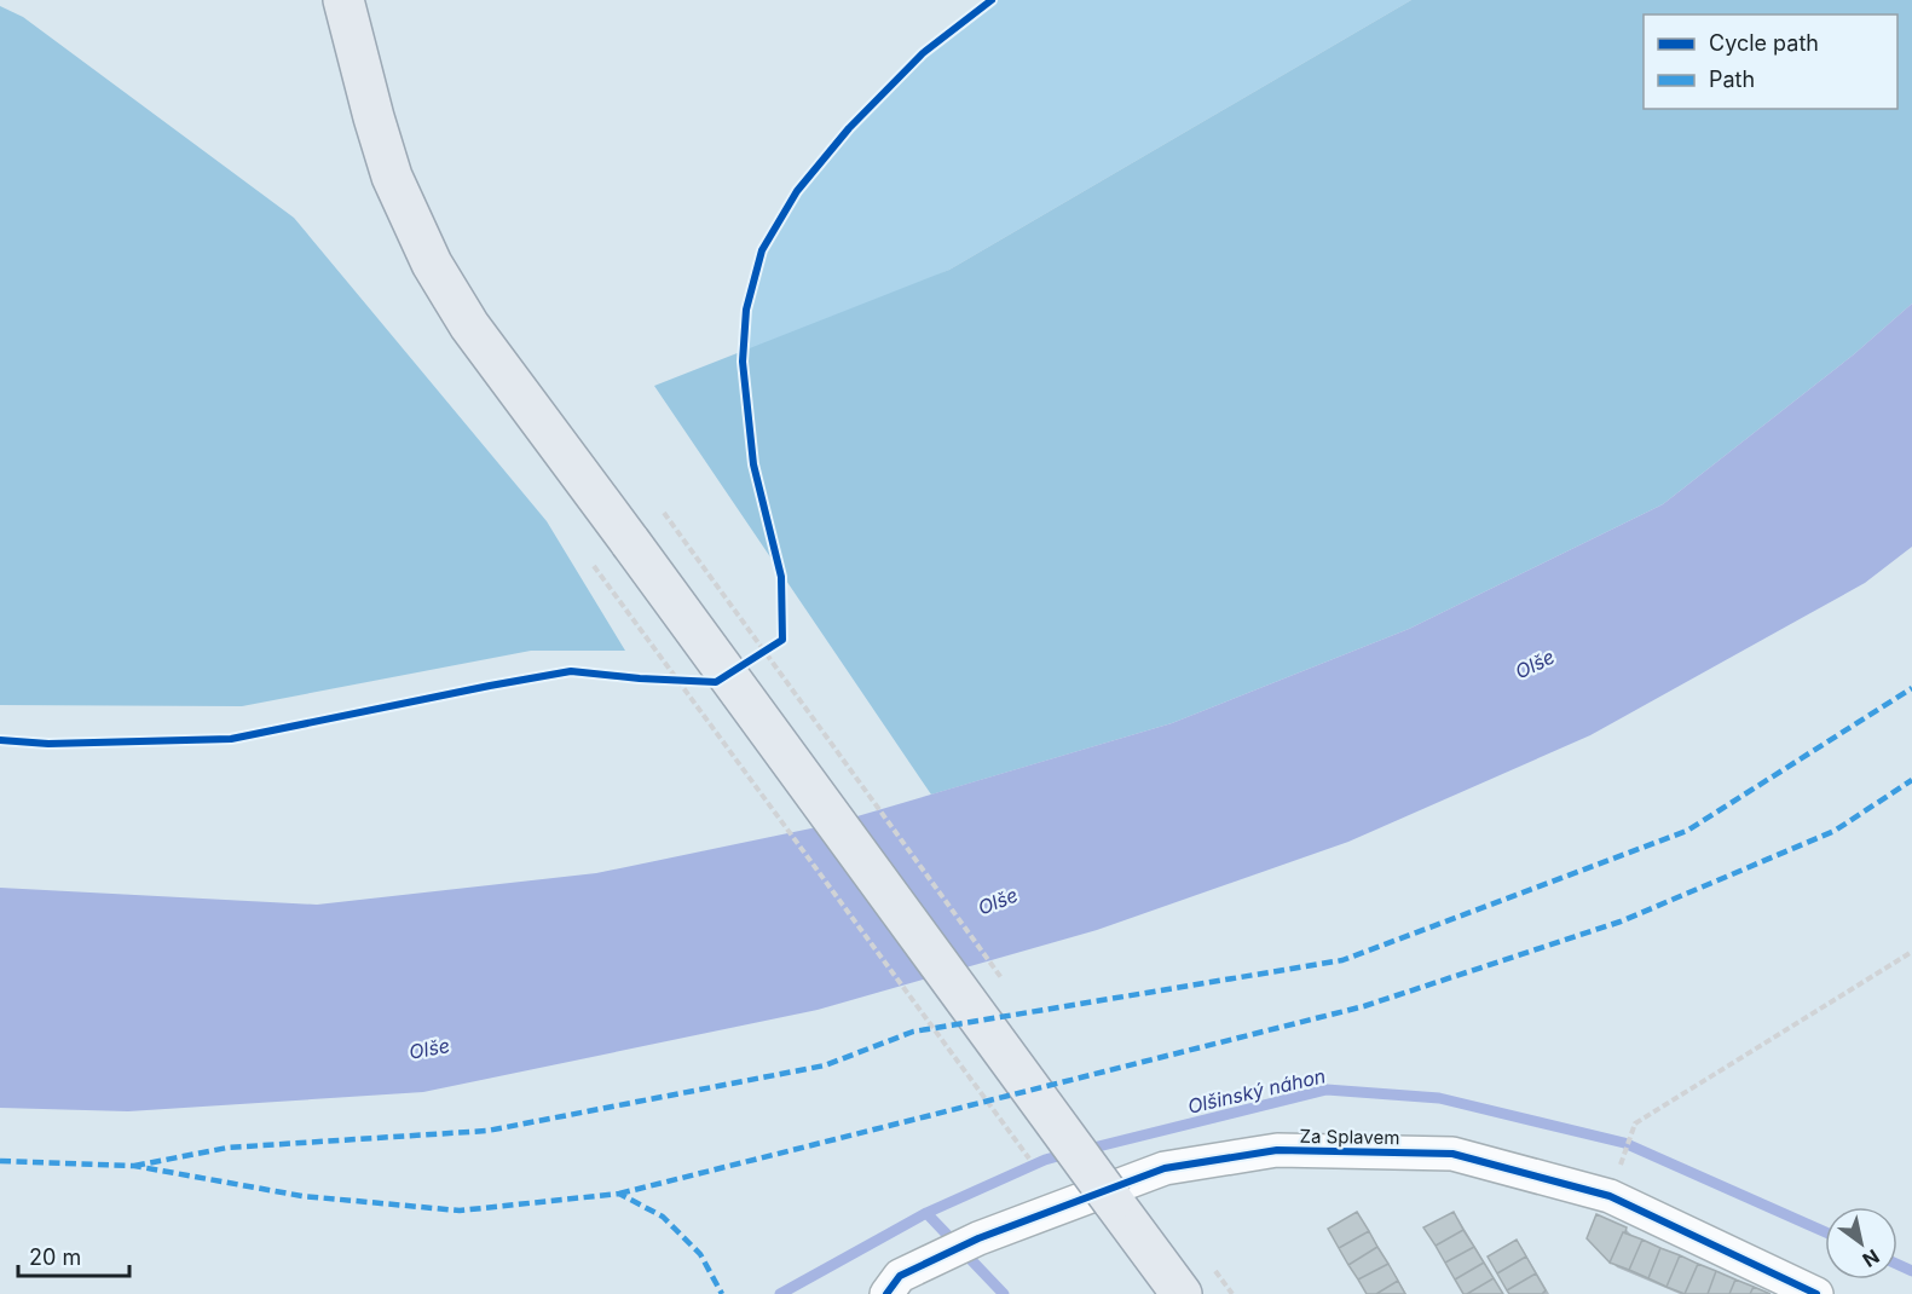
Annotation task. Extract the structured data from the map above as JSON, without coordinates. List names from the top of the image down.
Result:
{
  "streets": {
    "street": ["Za Splavem"]
  },
  "water": ["Olše", "Olšinský náhon"],
  "legend": ["Cycle path", "Path"],
  "scale_bar": "20 m",
  "north": "bottom right"
}
